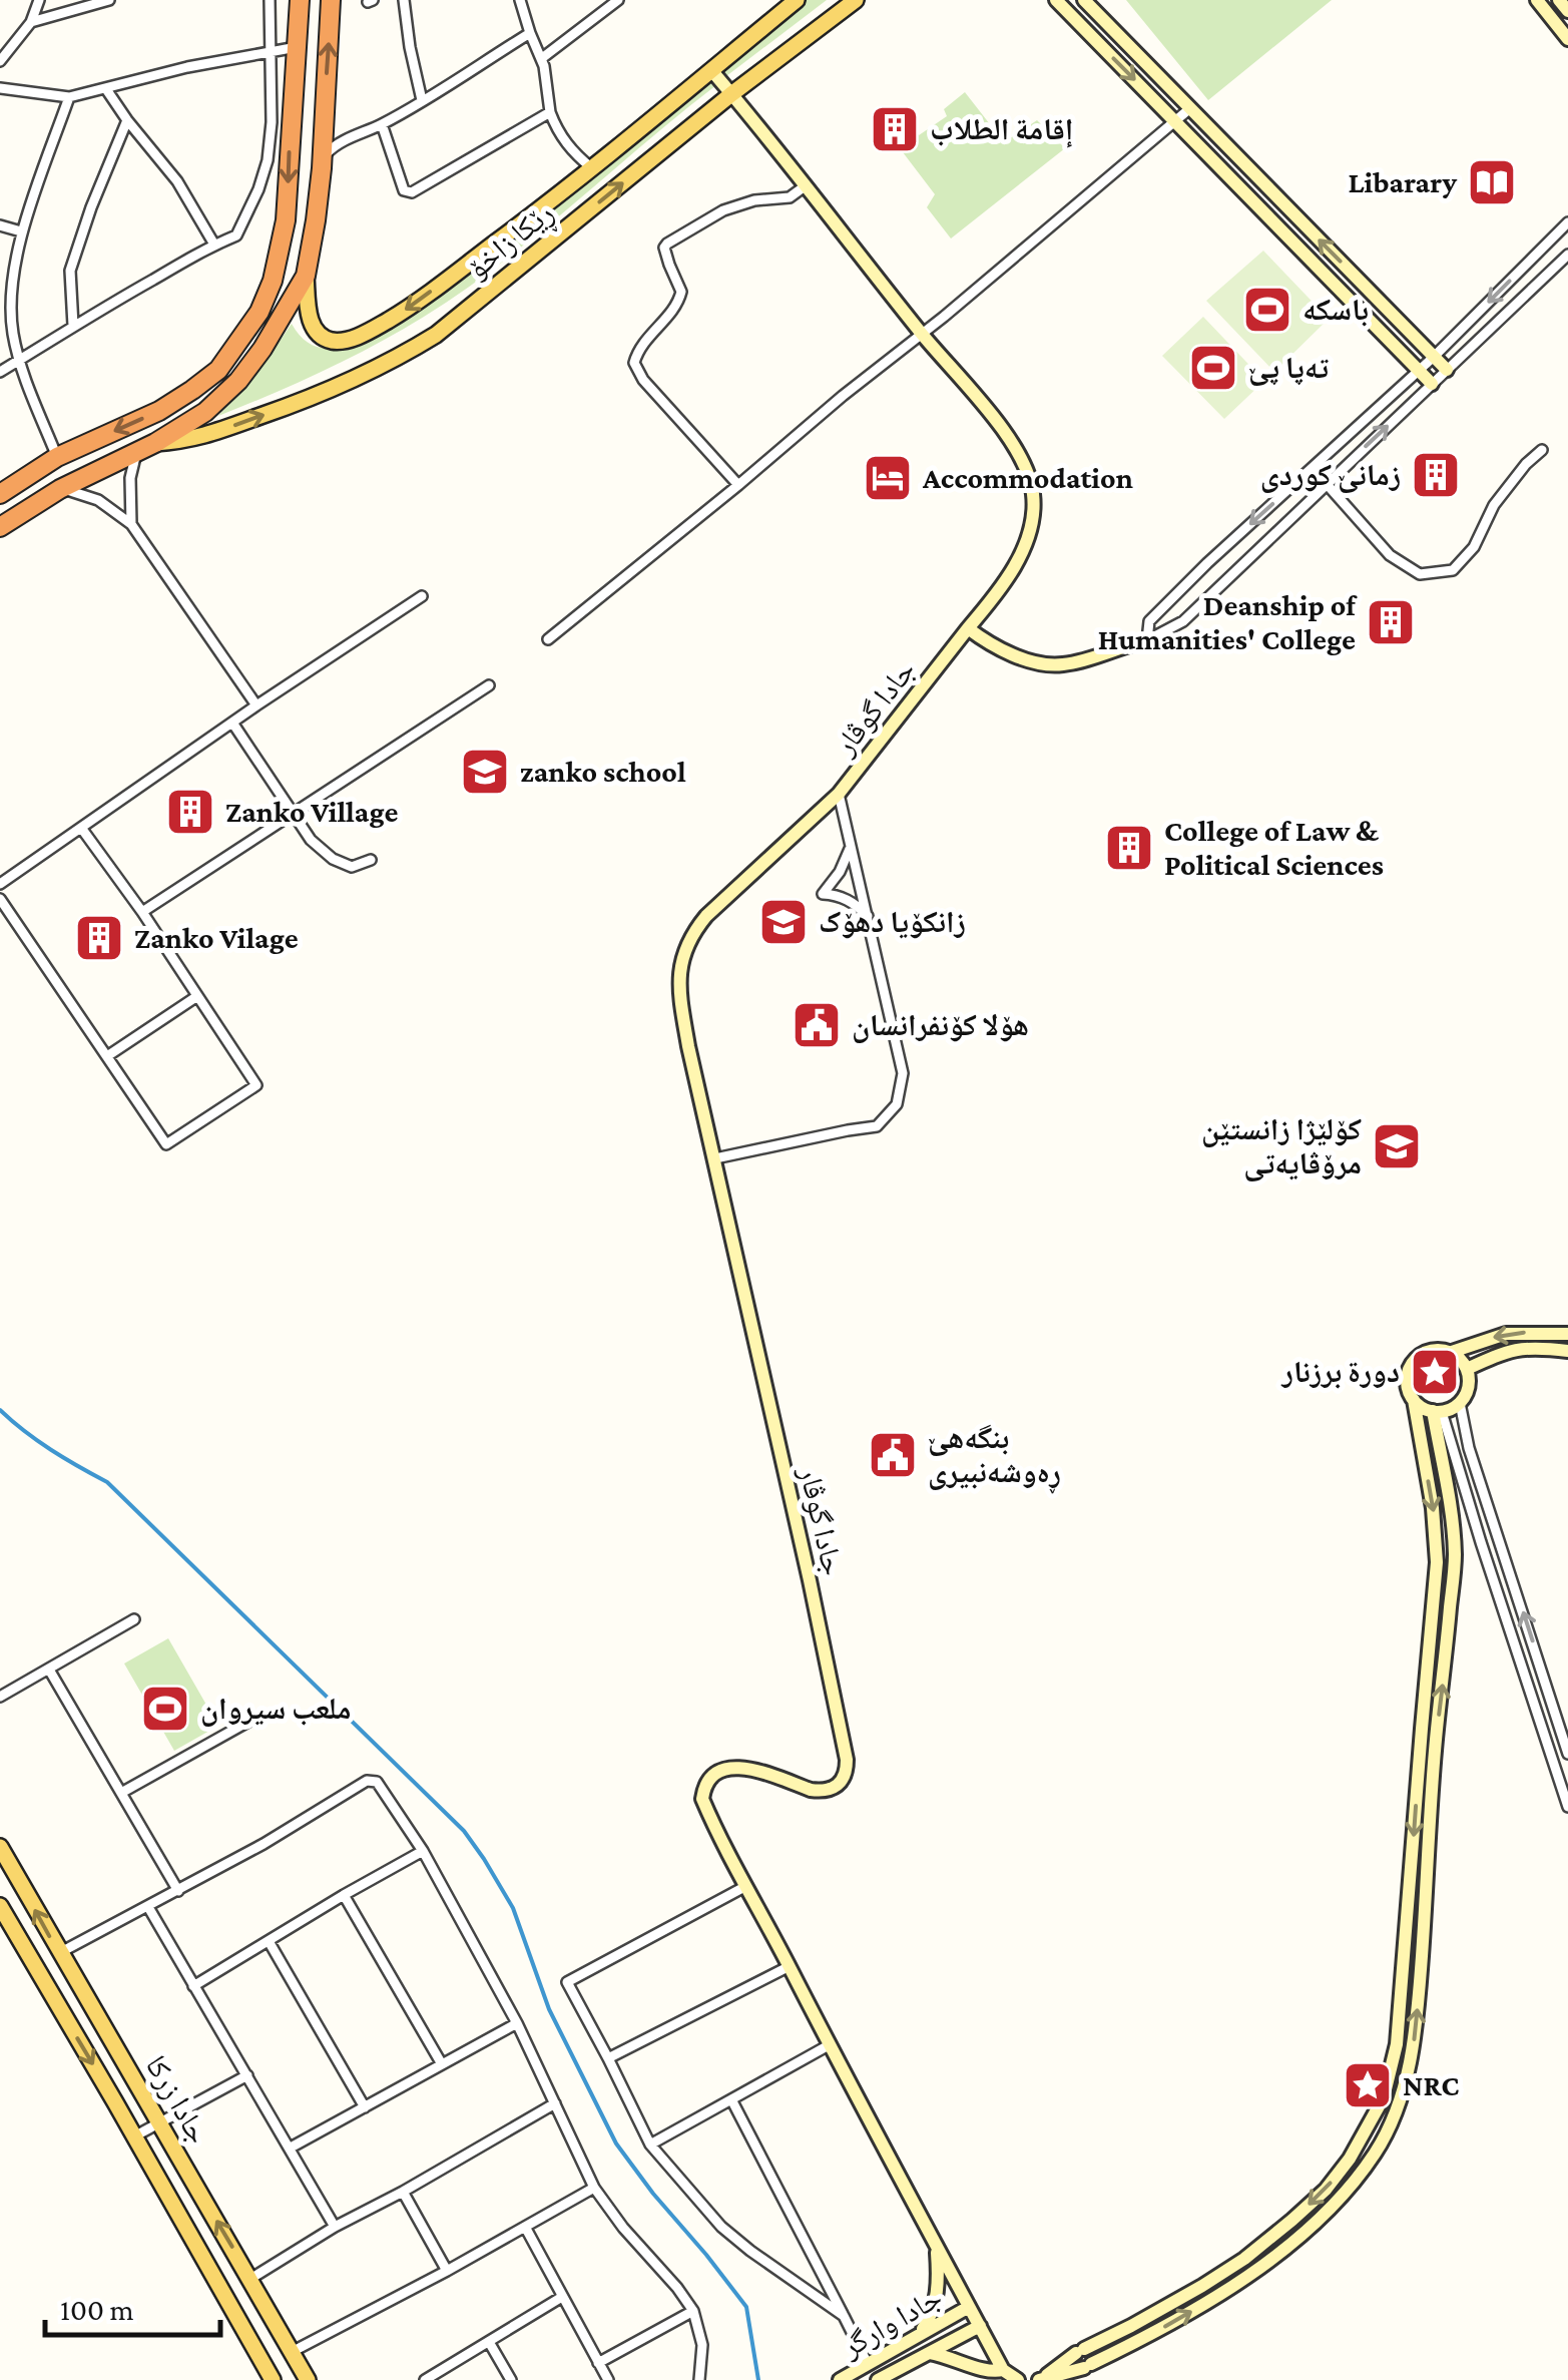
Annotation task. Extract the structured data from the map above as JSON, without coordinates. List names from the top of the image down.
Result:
{
  "streets": {
    "highway": ["ڕێکا زاخۆ"],
    "main road": ["جادا زرکا"],
    "street": ["جادا گوڤار", "جادا وارگر"]
  },
  "crossings": [
    ["ڕێکا زاخۆ", "جادا گوڤار"],
    ["جادا گوڤار", "جادا وارگر"]
  ],
  "places": {
    "building": [
      "إقامة الطلاب",
      "زمانێ کوردی",
      "Deanship of Humanities' College",
      "Zanko Village",
      "College of Law & Political Sciences",
      "Zanko Vilage"
    ],
    "library": ["Libarary"],
    "sports": ["باسکە", "تەپا پێ", "ملعب سيروان"],
    "hotel": ["Accommodation"],
    "school or university": ["zanko school", "زانکۆیا دهۆک", "كۆلێژا زانستێن مرۆڤایەتی"],
    "public building": ["هۆلا كۆنفرانسان", "بنگه‌هێ ڕه‌وشه‌نبیرى"],
    "place": ["دورة برزنار", "NRC"]
  },
  "scale_bar": "100 m"
}
